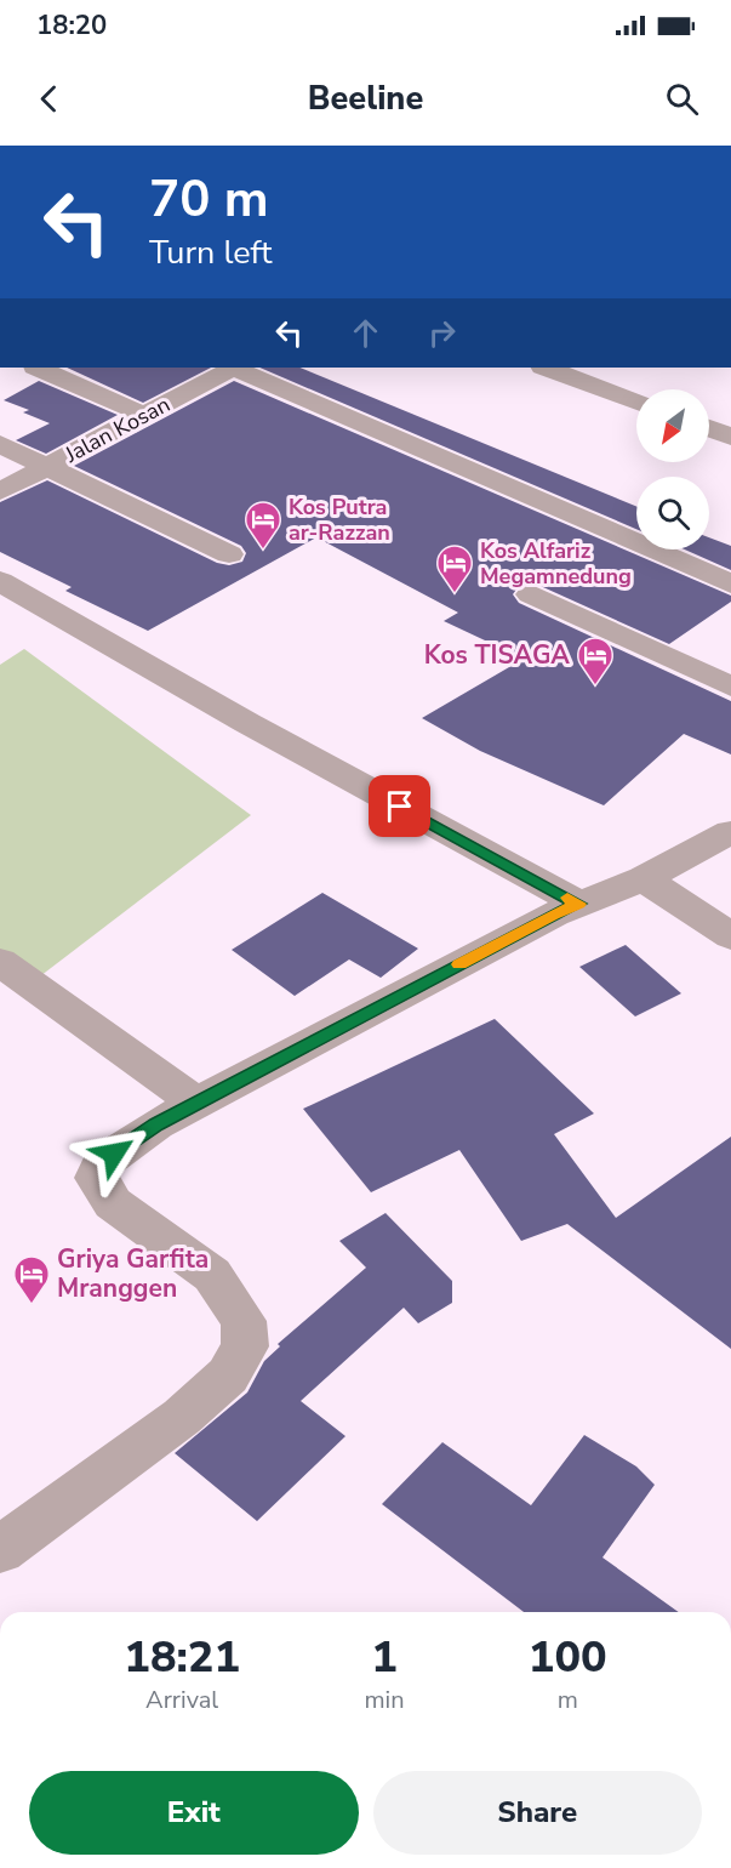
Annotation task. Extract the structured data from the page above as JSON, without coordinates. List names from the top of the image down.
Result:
{
  "streets": {
    "street": ["Jalan Kosan"]
  },
  "places": {
    "hotel": [
      "Kos Putra ar-Razzan",
      "Kos Alfariz Megamnedung",
      "Kos TISAGA",
      "Griya Garfita Mranggen"
    ]
  },
  "north": "bottom left",
  "page": {
    "status": "18:20",
    "header": "Beeline",
    "turn": ["70 m", "Turn left"],
    "eta": [
      "18:21",
      "Arrival",
      "1",
      "min",
      "100",
      "m"
    ],
    "buttons": ["Exit", "Share"]
  }
}
